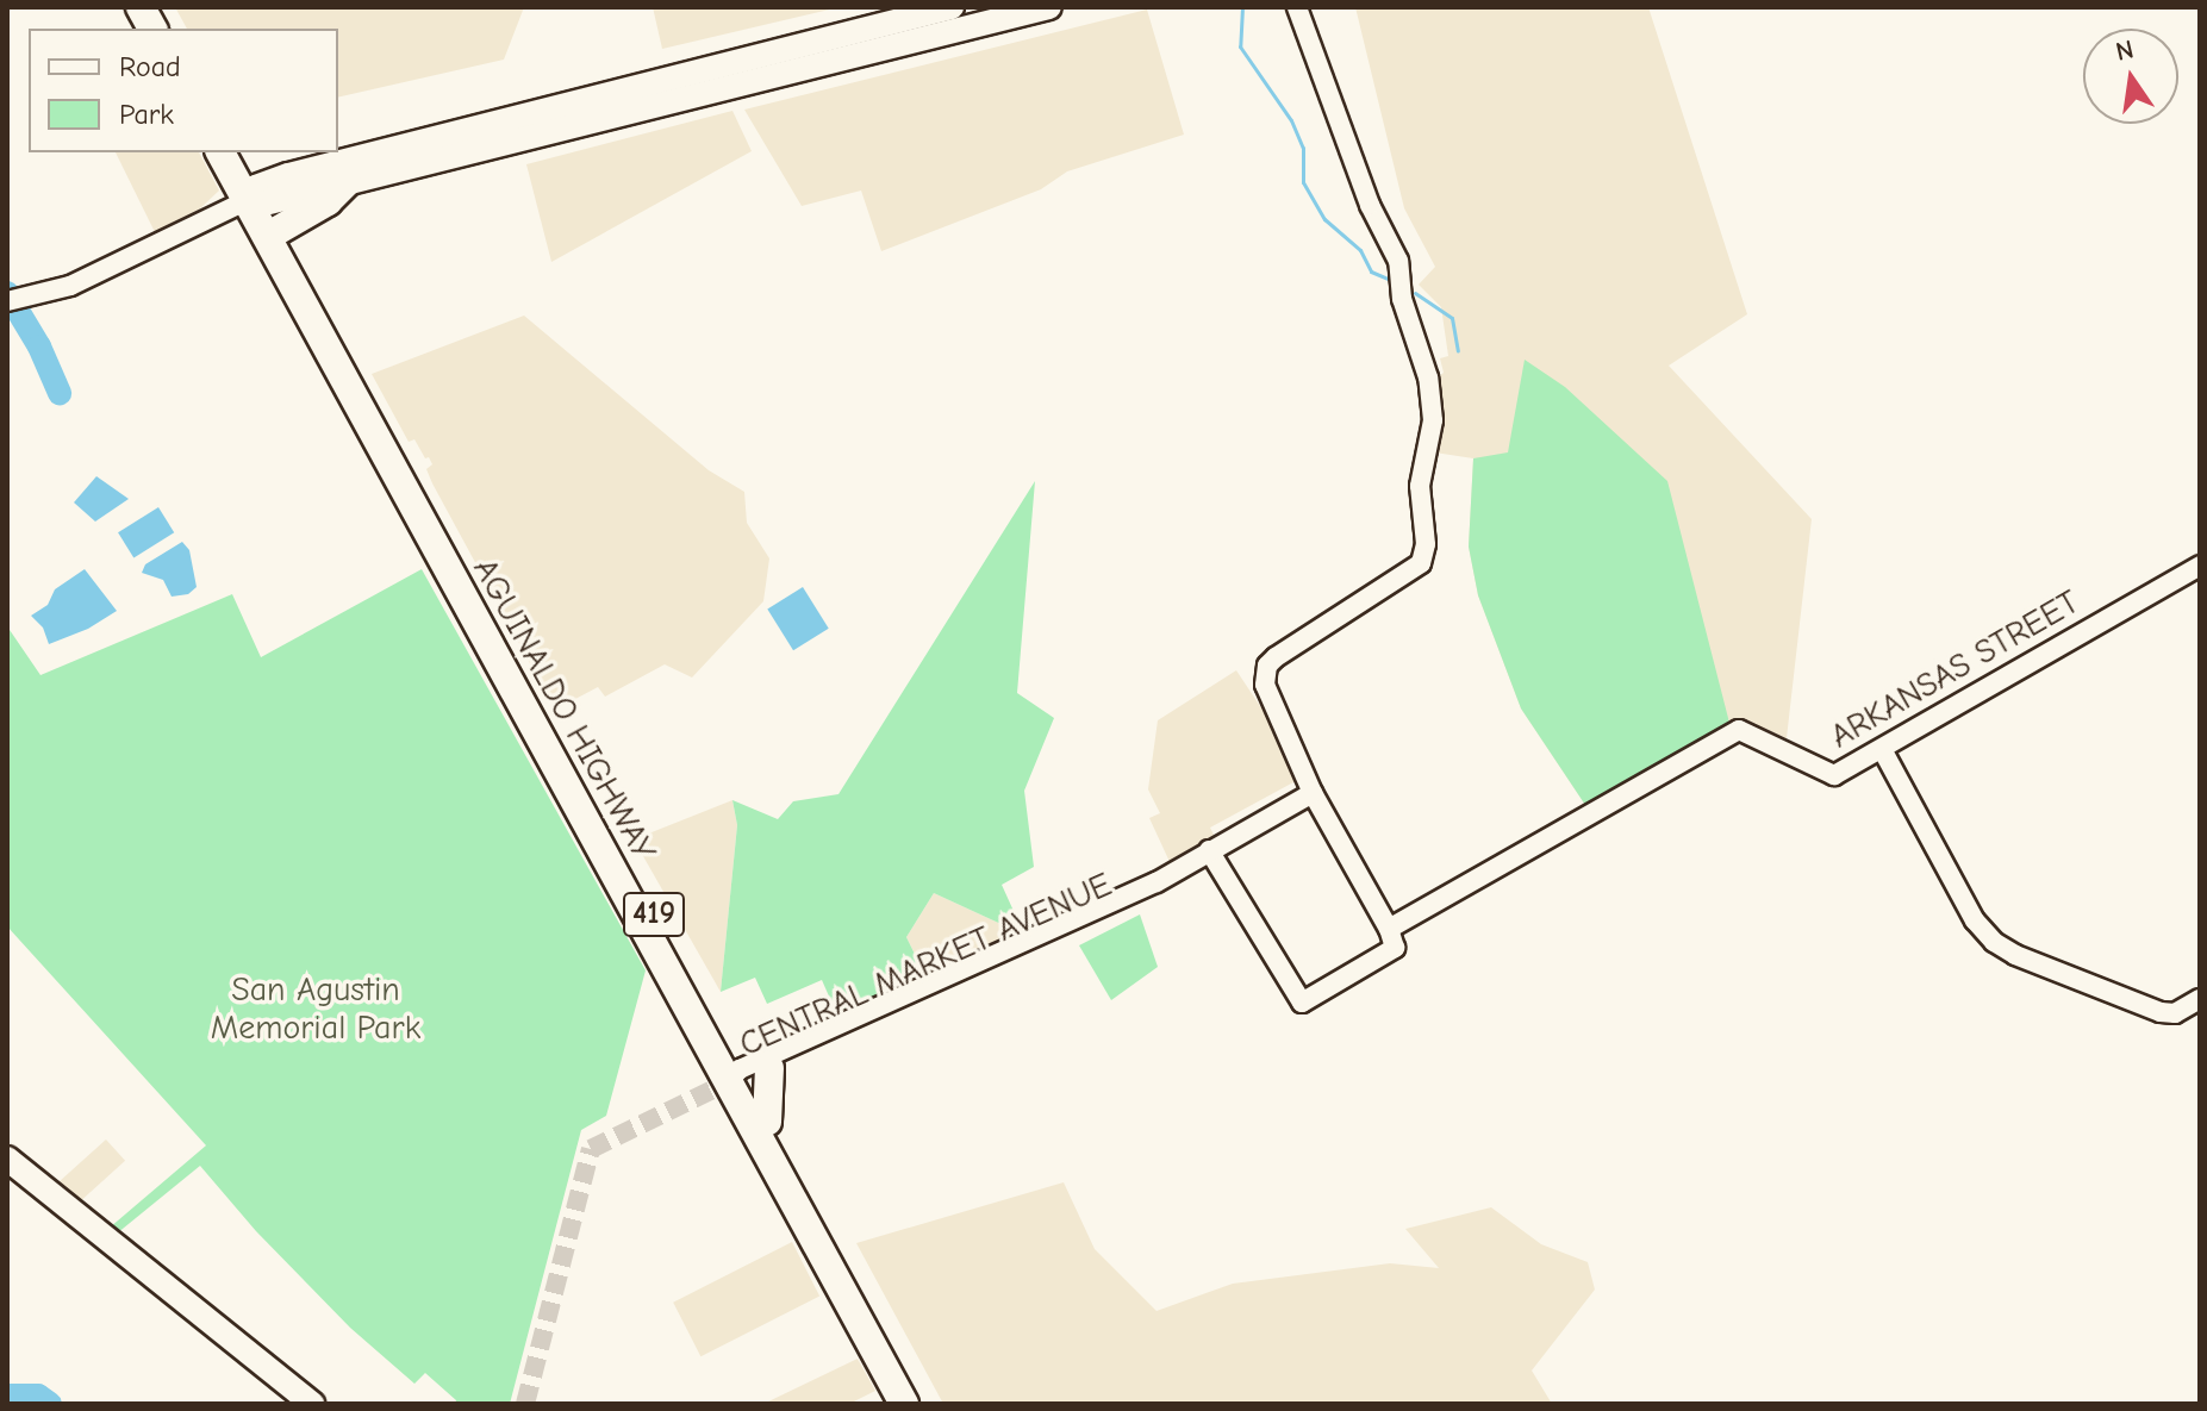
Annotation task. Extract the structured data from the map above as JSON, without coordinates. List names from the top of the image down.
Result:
{
  "streets": {
    "highway": ["AGUINALDO HIGHWAY", "419"],
    "street": ["ARKANSAS STREET", "CENTRAL MARKET AVENUE"]
  },
  "crossings": [
    ["AGUINALDO HIGHWAY", "CENTRAL MARKET AVENUE"]
  ],
  "parks": ["San Agustin Memorial Park"],
  "legend": ["Road", "Park"],
  "north": "top"
}
